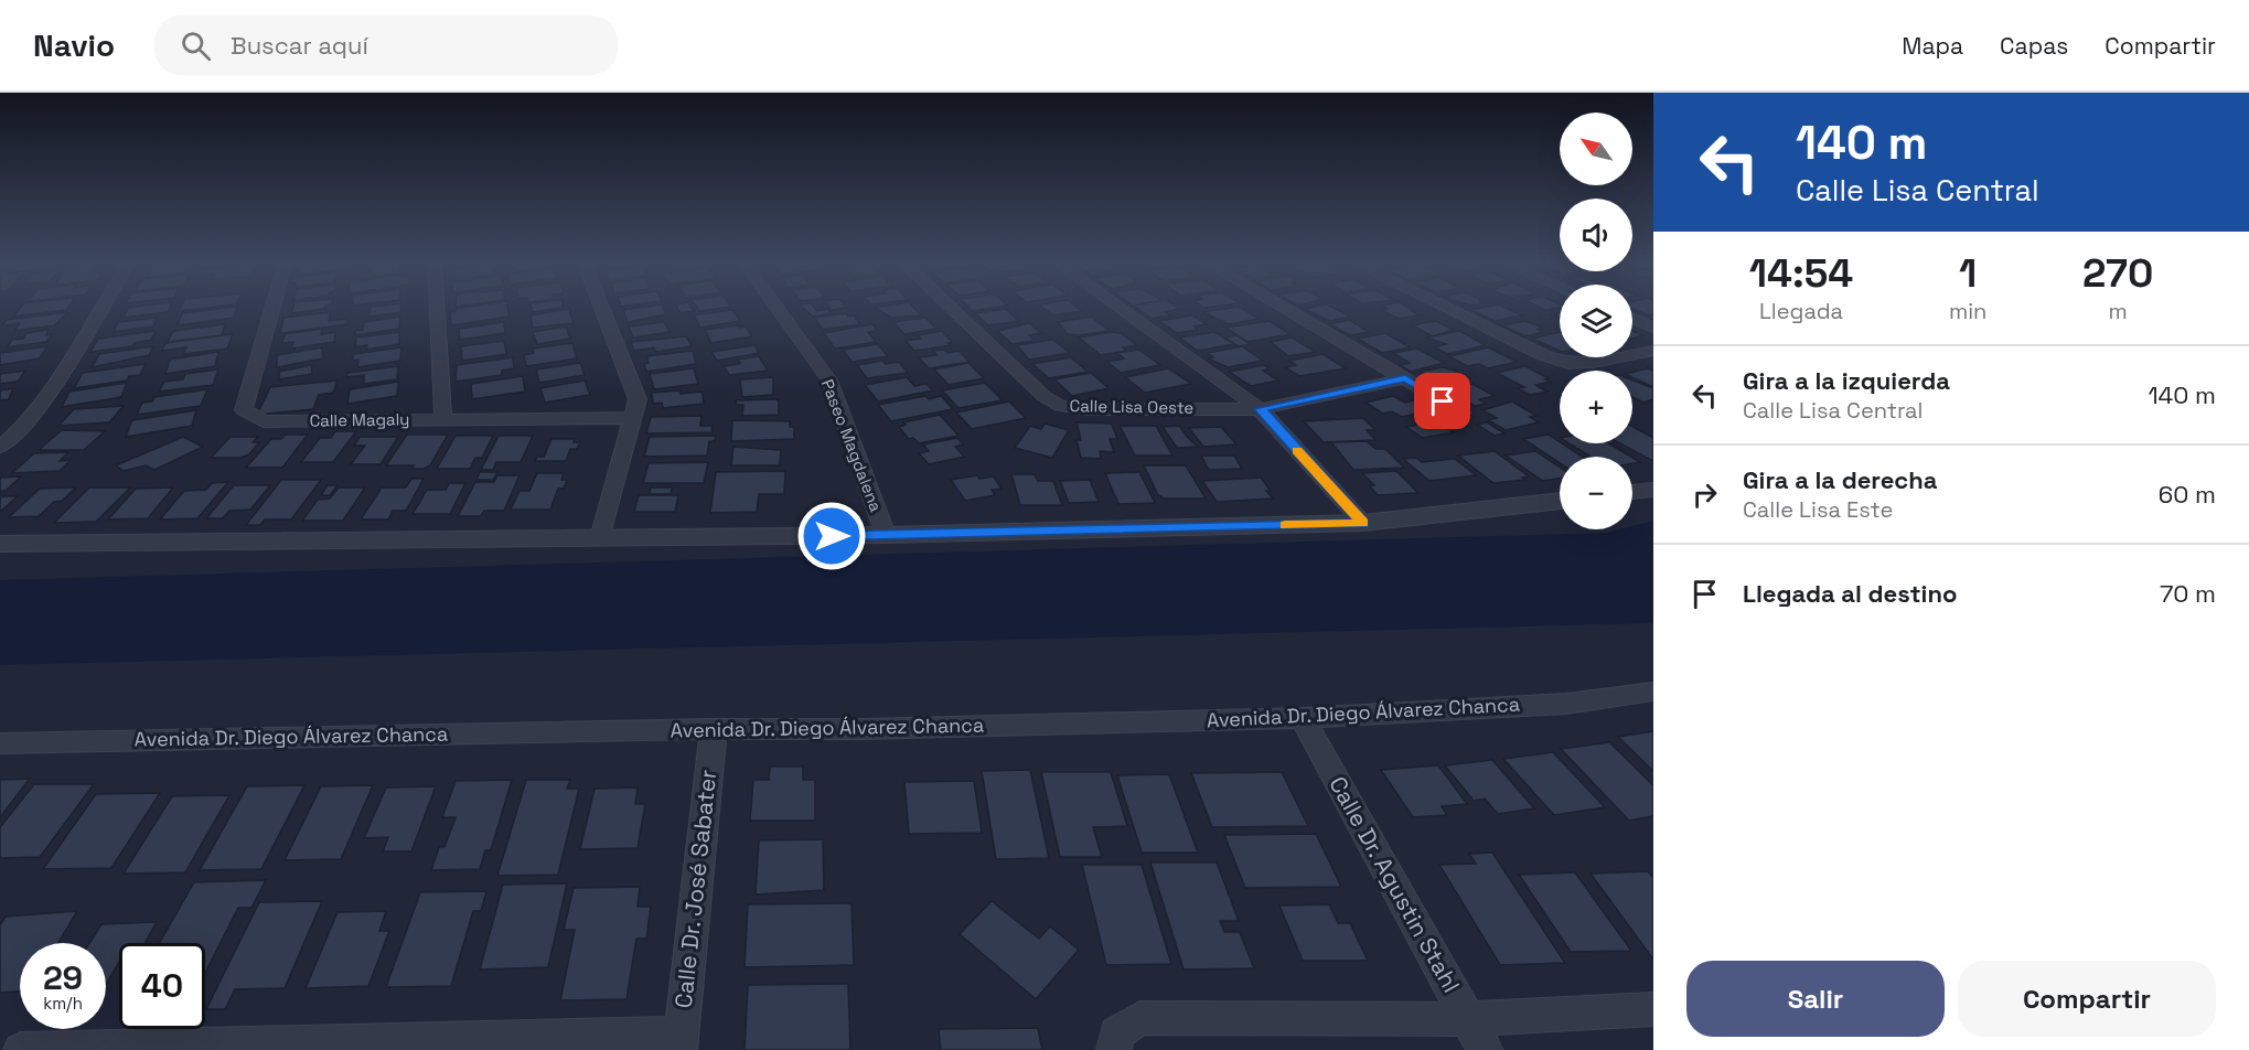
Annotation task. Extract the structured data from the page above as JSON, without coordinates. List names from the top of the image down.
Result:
{
  "streets": {
    "street": [
      "Calle Lisa Oeste",
      "Calle Magaly",
      "Paseo Magdalena",
      "Avenida Dr. Diego Álvarez Chanca",
      "Calle Dr. Agustin Stahl",
      "Calle Dr. José Sabater"
    ]
  },
  "crossings": [
    ["Avenida Dr. Diego Álvarez Chanca", "Calle Dr. Agustin Stahl"],
    ["Avenida Dr. Diego Álvarez Chanca", "Calle Dr. José Sabater"]
  ],
  "north": "top left",
  "page": {
    "header": "Navio",
    "search": "Buscar aquí",
    "nav": ["Mapa", "Capas", "Compartir"],
    "turn": ["140 m", "Calle Lisa Central"],
    "map_buttons": ["+", "−"],
    "eta": [
      "14:54",
      "Llegada",
      "1",
      "min",
      "270",
      "m"
    ],
    "list": [
      {
        "name": "Gira a la izquierda",
        "note": "Calle Lisa Central",
        "value": "140 m"
      },
      {
        "name": "Gira a la derecha",
        "note": "Calle Lisa Este",
        "value": "60 m"
      },
      {
        "name": "Llegada al destino",
        "value": "70 m"
      }
    ],
    "speed": "29 km/h",
    "limit": "40",
    "buttons": ["Salir", "Compartir"]
  }
}
